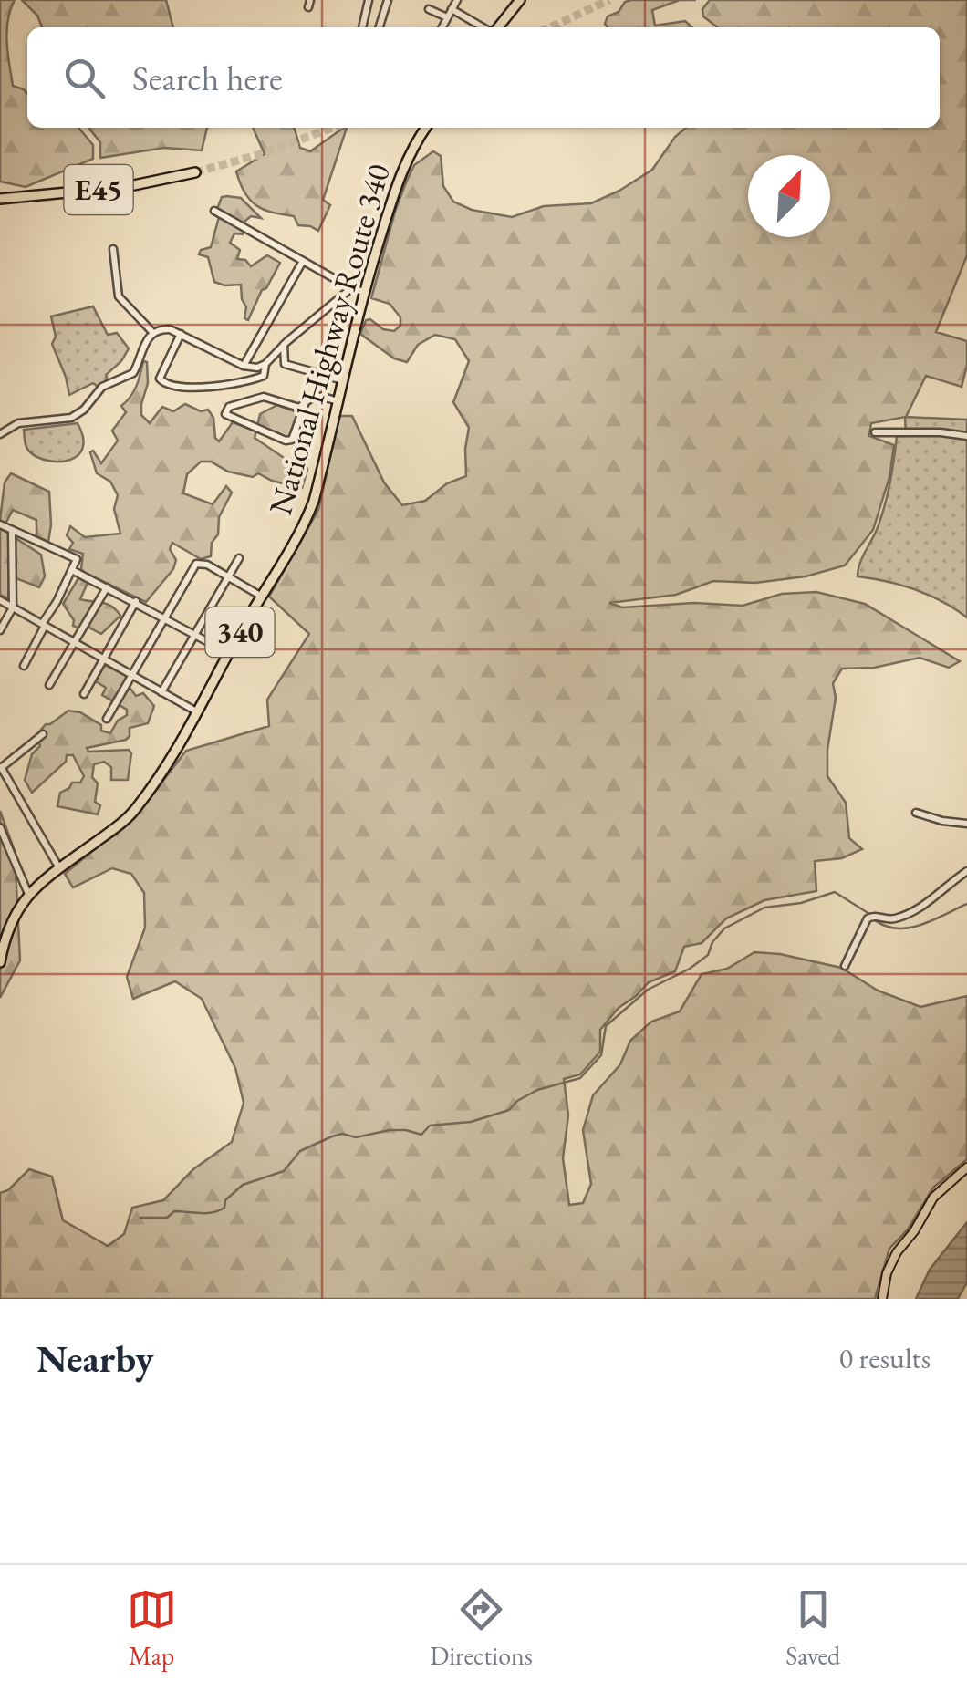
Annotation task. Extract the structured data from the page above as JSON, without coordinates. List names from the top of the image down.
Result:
{
  "streets": {
    "highway": ["E45", "National Highway Route 340", "340"]
  },
  "north": "top right",
  "page": {
    "search": "Search here",
    "heading": ["Nearby", "0 results"],
    "nav": ["Map", "Directions", "Saved"]
  }
}
